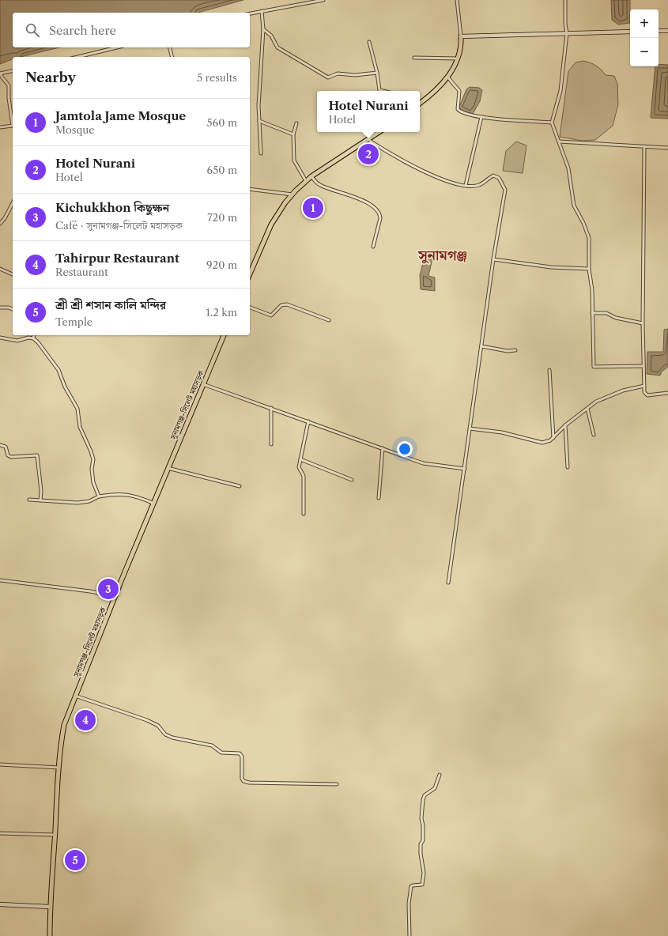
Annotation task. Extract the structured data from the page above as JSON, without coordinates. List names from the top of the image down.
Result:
{
  "streets": {
    "main road": ["সুনামগঞ্জ-সিলেট মহাসড়ক"]
  },
  "districts": ["সুনামগঞ্জ"],
  "page": {
    "map_buttons": ["+", "−"],
    "search": "Search here",
    "heading": ["Nearby", "5 results"],
    "popup": ["Hotel Nurani", "Hotel"],
    "list": [
      {
        "mark": "1",
        "name": "Jamtola Jame Mosque",
        "note": "Mosque",
        "value": "560 m"
      },
      {
        "mark": "2",
        "name": "Hotel Nurani",
        "note": "Hotel",
        "value": "650 m"
      },
      {
        "mark": "3",
        "name": "Kichukkhon কিছুক্ষন",
        "note": "Café · সুনামগঞ্জ-সিলেট মহাসড়ক",
        "value": "720 m"
      },
      {
        "mark": "4",
        "name": "Tahirpur Restaurant",
        "note": "Restaurant",
        "value": "920 m"
      },
      {
        "mark": "5",
        "name": "শ্রী শ্রী শসান কালি মন্দির",
        "note": "Temple",
        "value": "1.2 km"
      }
    ],
    "pins": [
      "2",
      "1",
      "3",
      "4",
      "5"
    ]
  }
}
